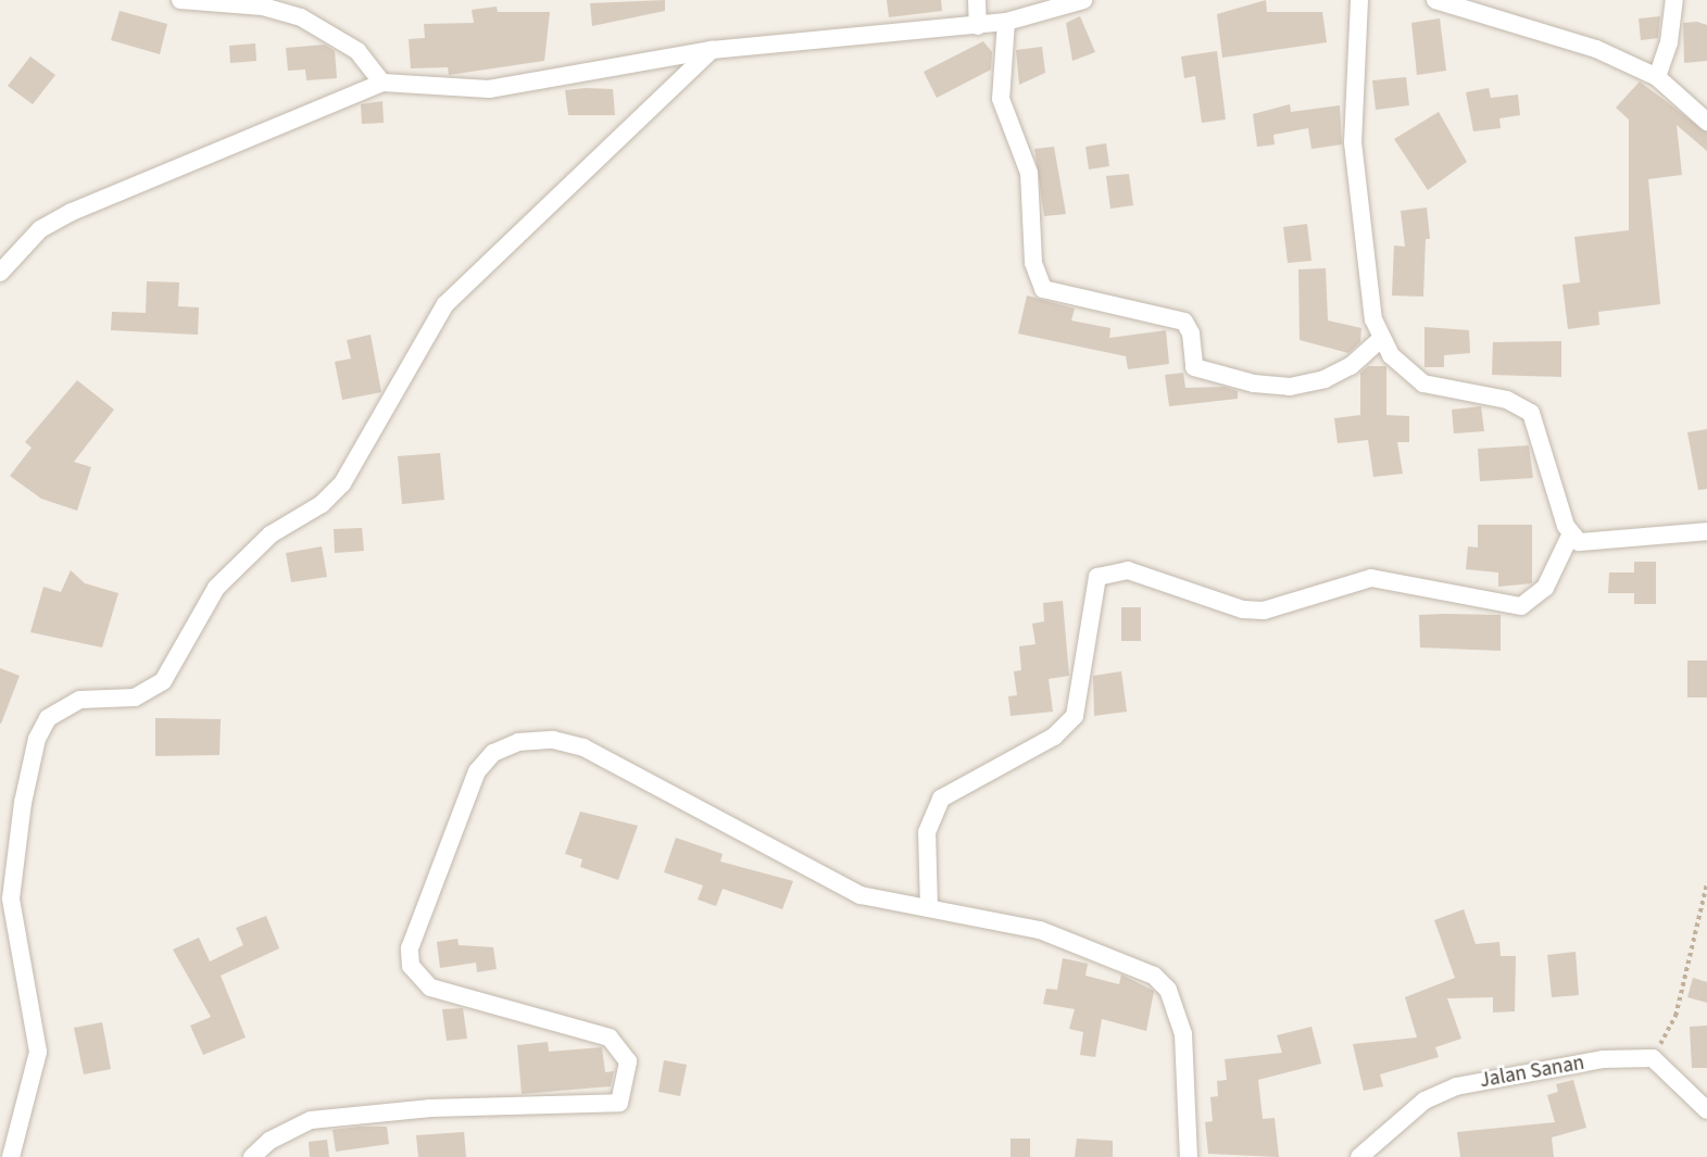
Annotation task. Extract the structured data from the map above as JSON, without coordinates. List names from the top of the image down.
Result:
{
  "streets": {
    "street": ["Jalan Sanan"]
  }
}
